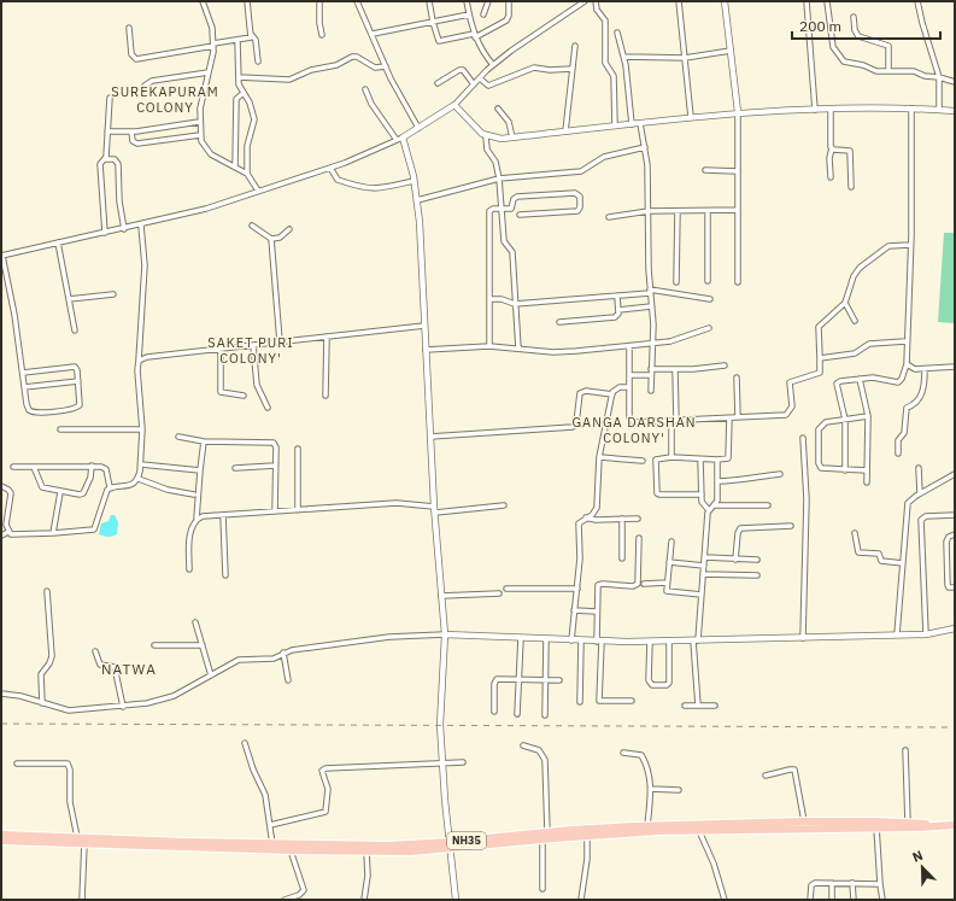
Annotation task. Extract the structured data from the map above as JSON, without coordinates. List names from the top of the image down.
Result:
{
  "streets": {
    "highway": ["NH35"]
  },
  "districts": [
    "SUREKAPURAM COLONY",
    "SAKET PURI COLONY'",
    "GANGA DARSHAN COLONY'",
    "NATWA"
  ],
  "scale_bar": "200 m",
  "north": "top left"
}
